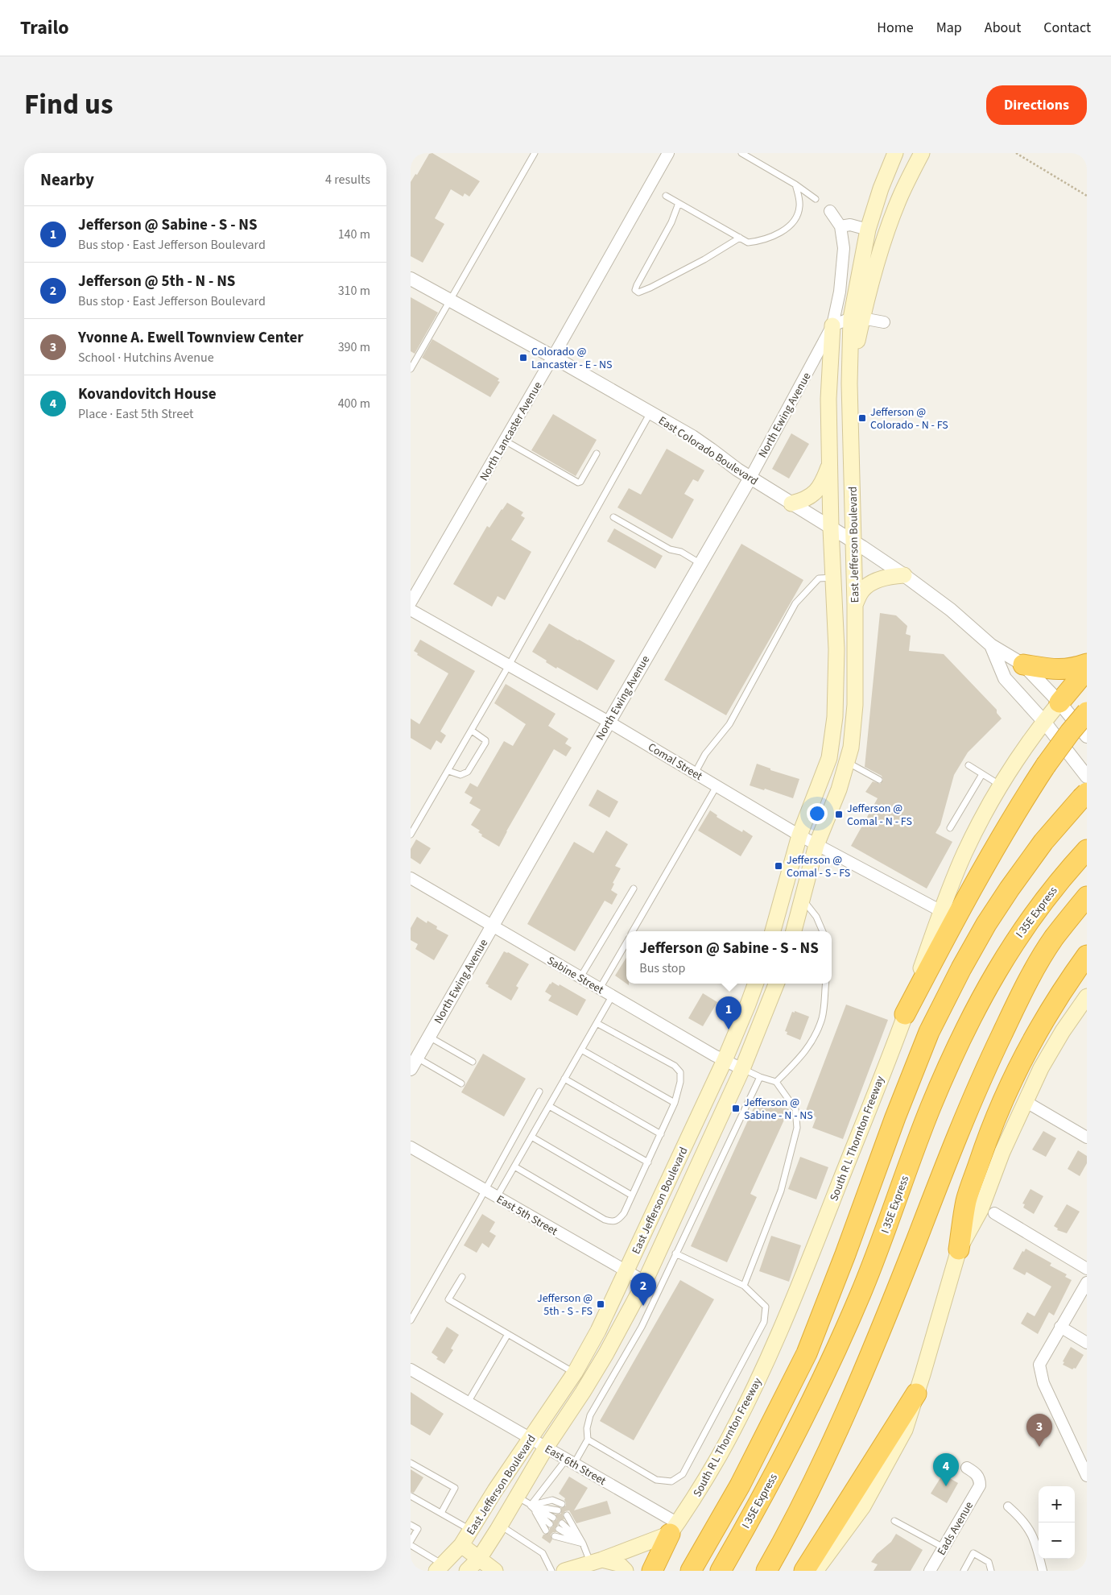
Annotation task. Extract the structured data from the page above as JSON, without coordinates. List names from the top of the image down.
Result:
{
  "streets": {
    "highway": ["I 35E Express"],
    "main road": ["East Jefferson Boulevard", "South R L Thornton Freeway"],
    "street": [
      "North Ewing Avenue",
      "North Lancaster Avenue",
      "East Colorado Boulevard",
      "Comal Street",
      "Sabine Street",
      "East 5th Street",
      "East 6th Street",
      "Eads Avenue"
    ]
  },
  "crossings": [
    ["North Ewing Avenue", "East Colorado Boulevard"],
    ["North Ewing Avenue", "East Jefferson Boulevard"],
    ["North Ewing Avenue", "Comal Street"],
    ["North Ewing Avenue", "Sabine Street"],
    ["North Lancaster Avenue", "East Colorado Boulevard"],
    ["East Colorado Boulevard", "East Jefferson Boulevard"],
    ["East Colorado Boulevard", "South R L Thornton Freeway"],
    ["East Jefferson Boulevard", "Comal Street"],
    ["East Jefferson Boulevard", "Sabine Street"],
    ["East Jefferson Boulevard", "East 5th Street"],
    ["East Jefferson Boulevard", "East 6th Street"],
    ["Comal Street", "South R L Thornton Freeway"],
    ["South R L Thornton Freeway", "East 6th Street"]
  ],
  "places": {
    "transit": [
      "Colorado @ Lancaster - E - NS",
      "Jefferson @ Colorado - N - FS",
      "Jefferson @ Comal - N - FS",
      "Jefferson @ Comal - S - FS",
      "Jefferson @ Sabine - N - NS",
      "Jefferson @ 5th - S - FS"
    ]
  },
  "page": {
    "header": "Trailo",
    "nav": [
      "Home",
      "Map",
      "About",
      "Contact"
    ],
    "title": "Find us",
    "buttons": "Directions",
    "heading": ["Nearby", "4 results"],
    "list": [
      {
        "mark": "1",
        "name": "Jefferson @ Sabine - S - NS",
        "note": "Bus stop · East Jefferson Boulevard",
        "value": "140 m"
      },
      {
        "mark": "2",
        "name": "Jefferson @ 5th - N - NS",
        "note": "Bus stop · East Jefferson Boulevard",
        "value": "310 m"
      },
      {
        "mark": "3",
        "name": "Yvonne A. Ewell Townview Center",
        "note": "School · Hutchins Avenue",
        "value": "390 m"
      },
      {
        "mark": "4",
        "name": "Kovandovitch House",
        "note": "Place · East 5th Street",
        "value": "400 m"
      }
    ],
    "popup": ["Jefferson @ Sabine - S - NS", "Bus stop"],
    "pins": [
      "1",
      "2",
      "3",
      "4"
    ],
    "map_buttons": ["+", "−"]
  }
}
